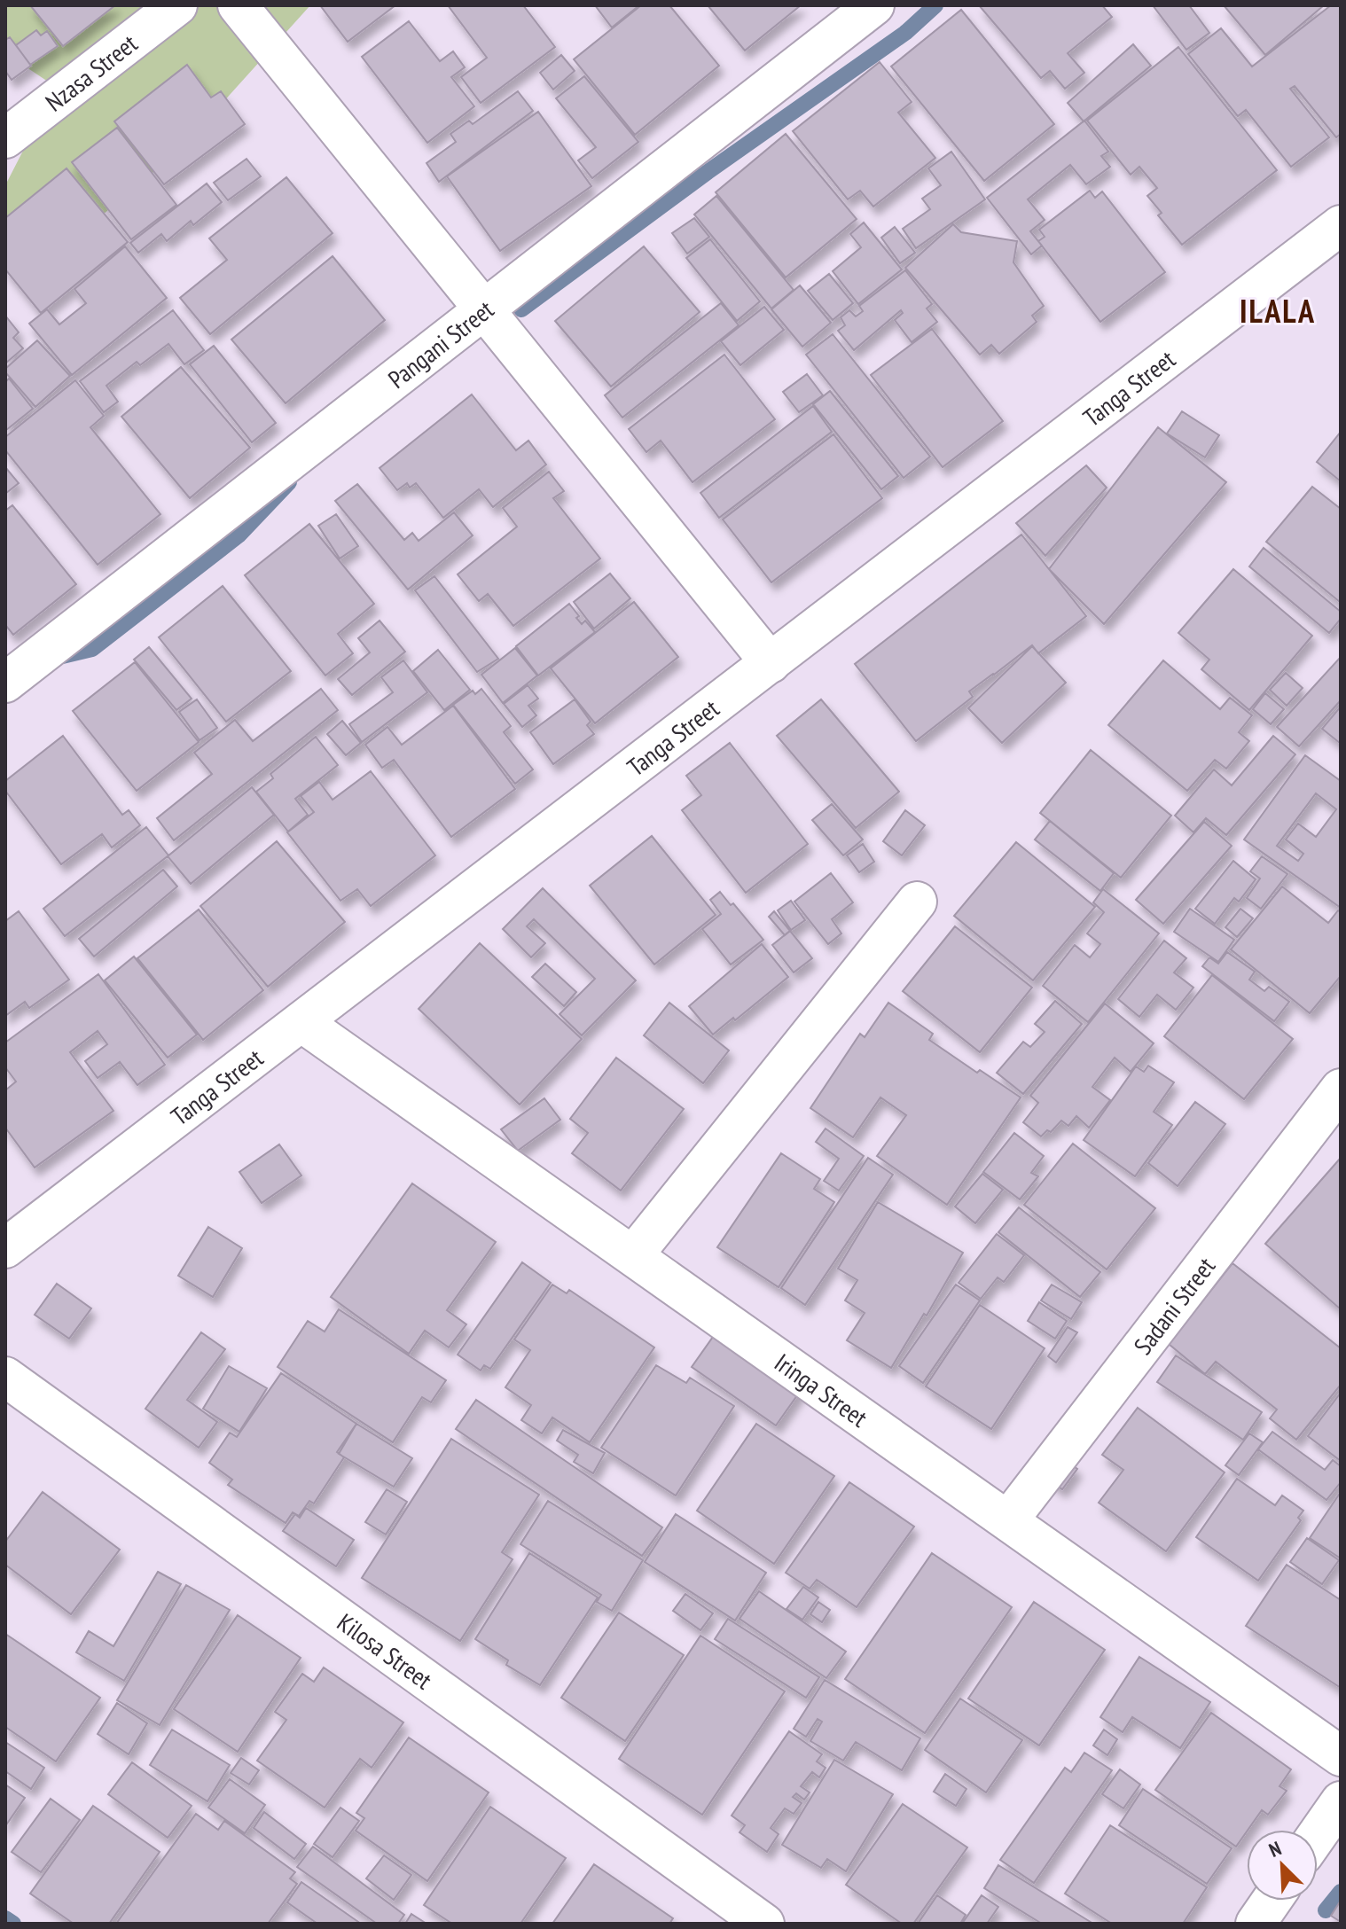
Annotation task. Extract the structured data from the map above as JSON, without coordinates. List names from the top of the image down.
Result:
{
  "streets": {
    "street": [
      "Nzasa Street",
      "Pangani Street",
      "Tanga Street",
      "Sadani Street",
      "Iringa Street",
      "Kilosa Street"
    ]
  },
  "crossings": [
    ["Tanga Street", "Iringa Street"],
    ["Sadani Street", "Iringa Street"]
  ],
  "districts": ["ILALA"],
  "north": "top left"
}
